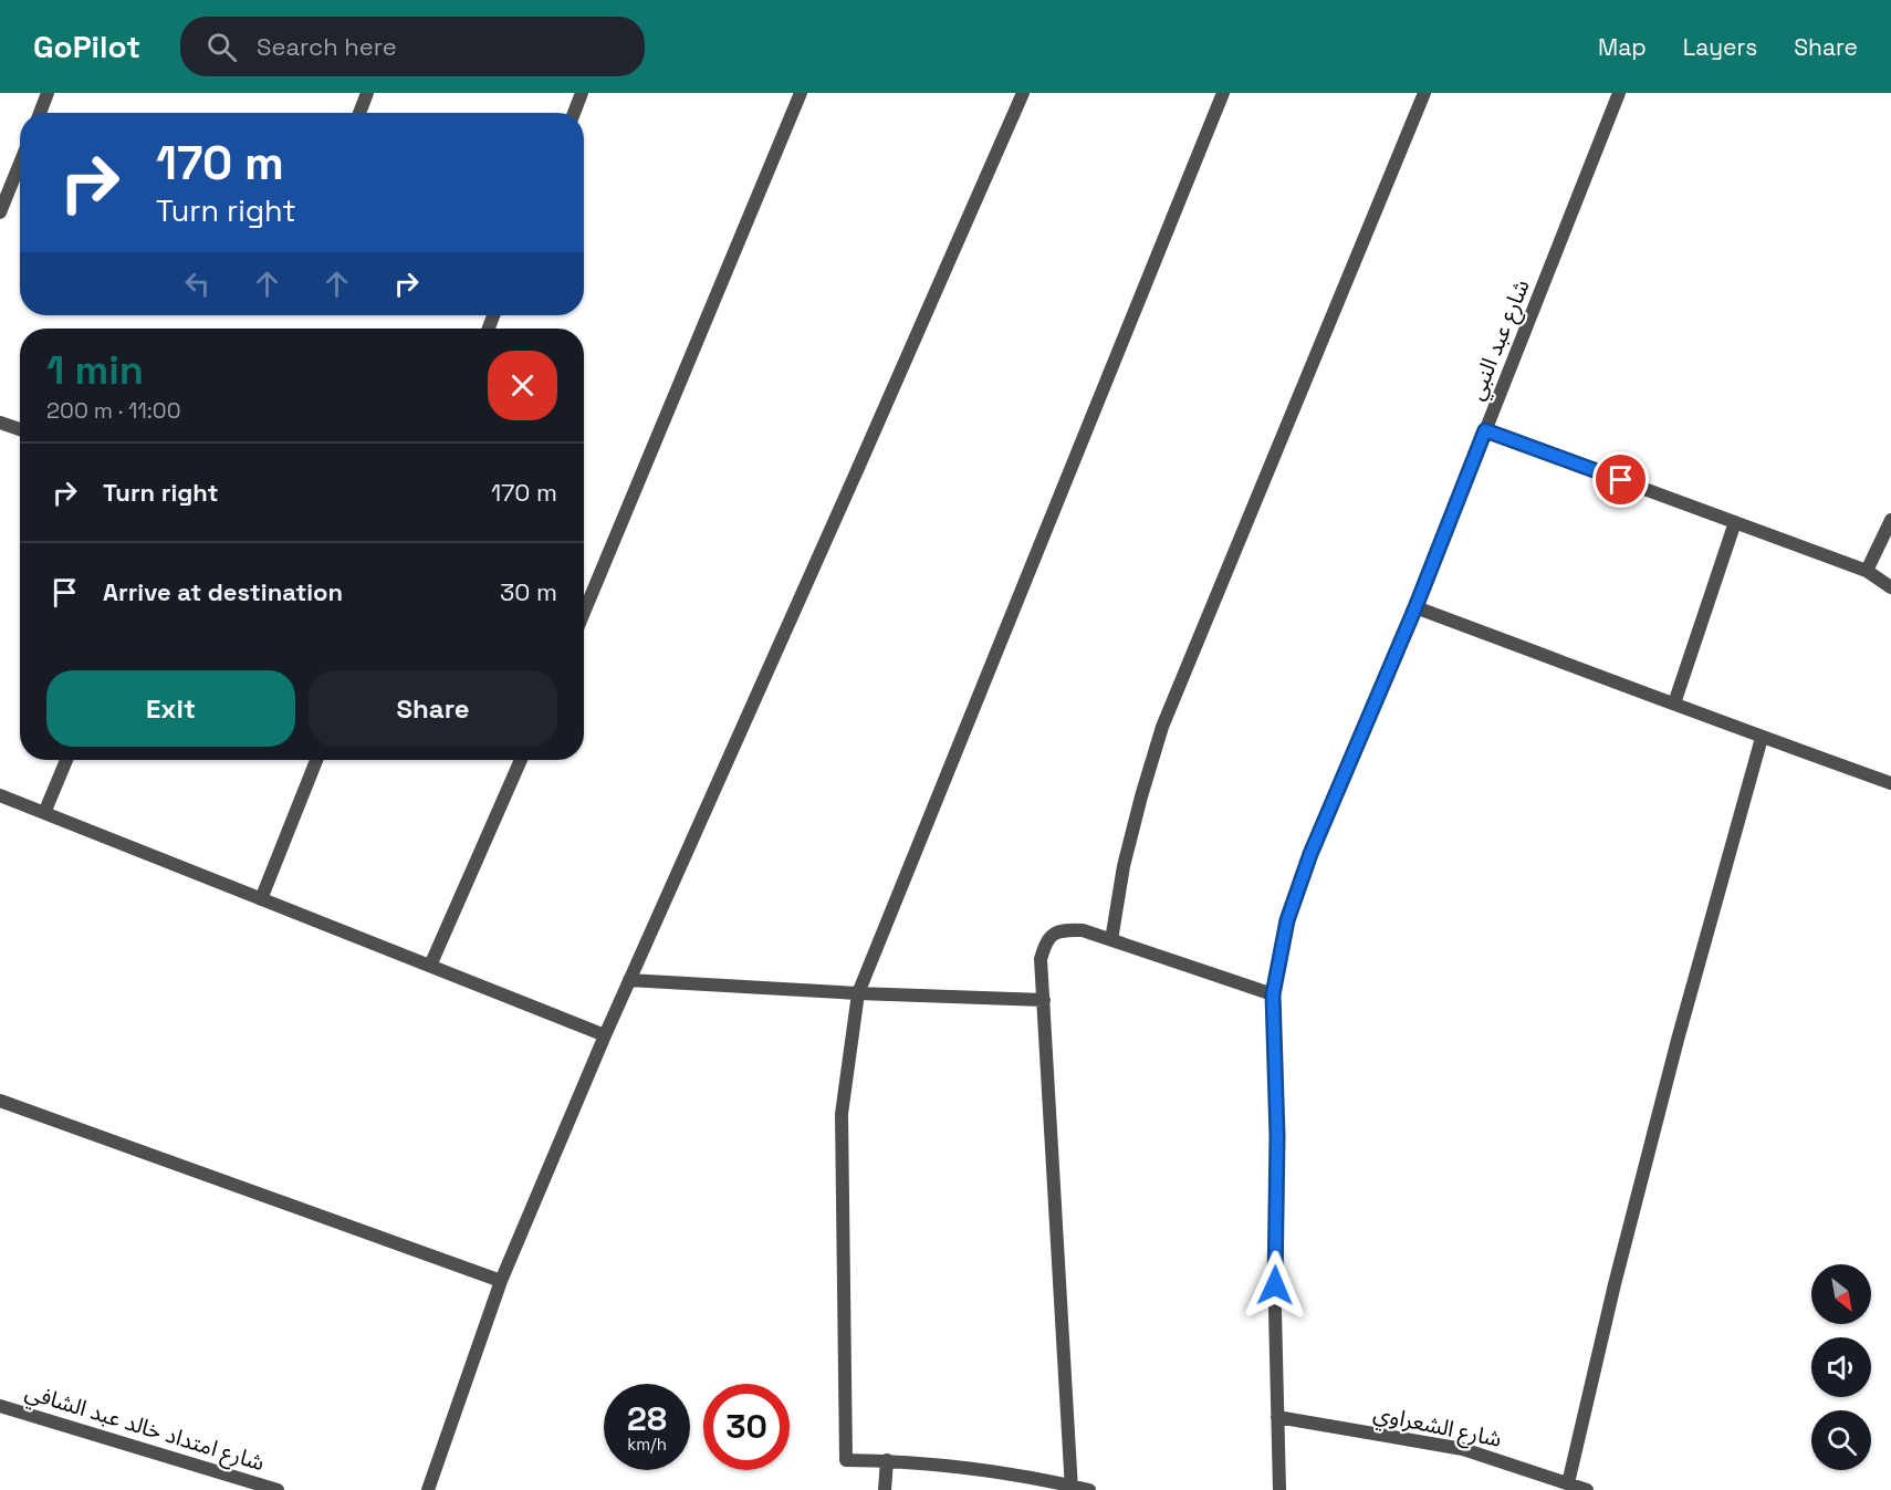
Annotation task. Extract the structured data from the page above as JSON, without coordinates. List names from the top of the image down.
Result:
{
  "streets": {
    "street": ["شارع عبد النبي", "شارع الشعراوي", "شارع امتداد خالد عبد الشافي"]
  },
  "crossings": [
    ["شارع عبد النبي", "شارع الشعراوي"]
  ],
  "north": "bottom right",
  "page": {
    "header": "GoPilot",
    "search": "Search here",
    "nav": ["Map", "Layers", "Share"],
    "turn": ["170 m", "Turn right"],
    "heading": ["1 min", "200 m · 11:00"],
    "list": [
      {
        "name": "Turn right",
        "value": "170 m"
      },
      {
        "name": "Arrive at destination",
        "value": "30 m"
      }
    ],
    "buttons": ["Exit", "Share"],
    "speed": "28 km/h",
    "limit": "30"
  }
}
